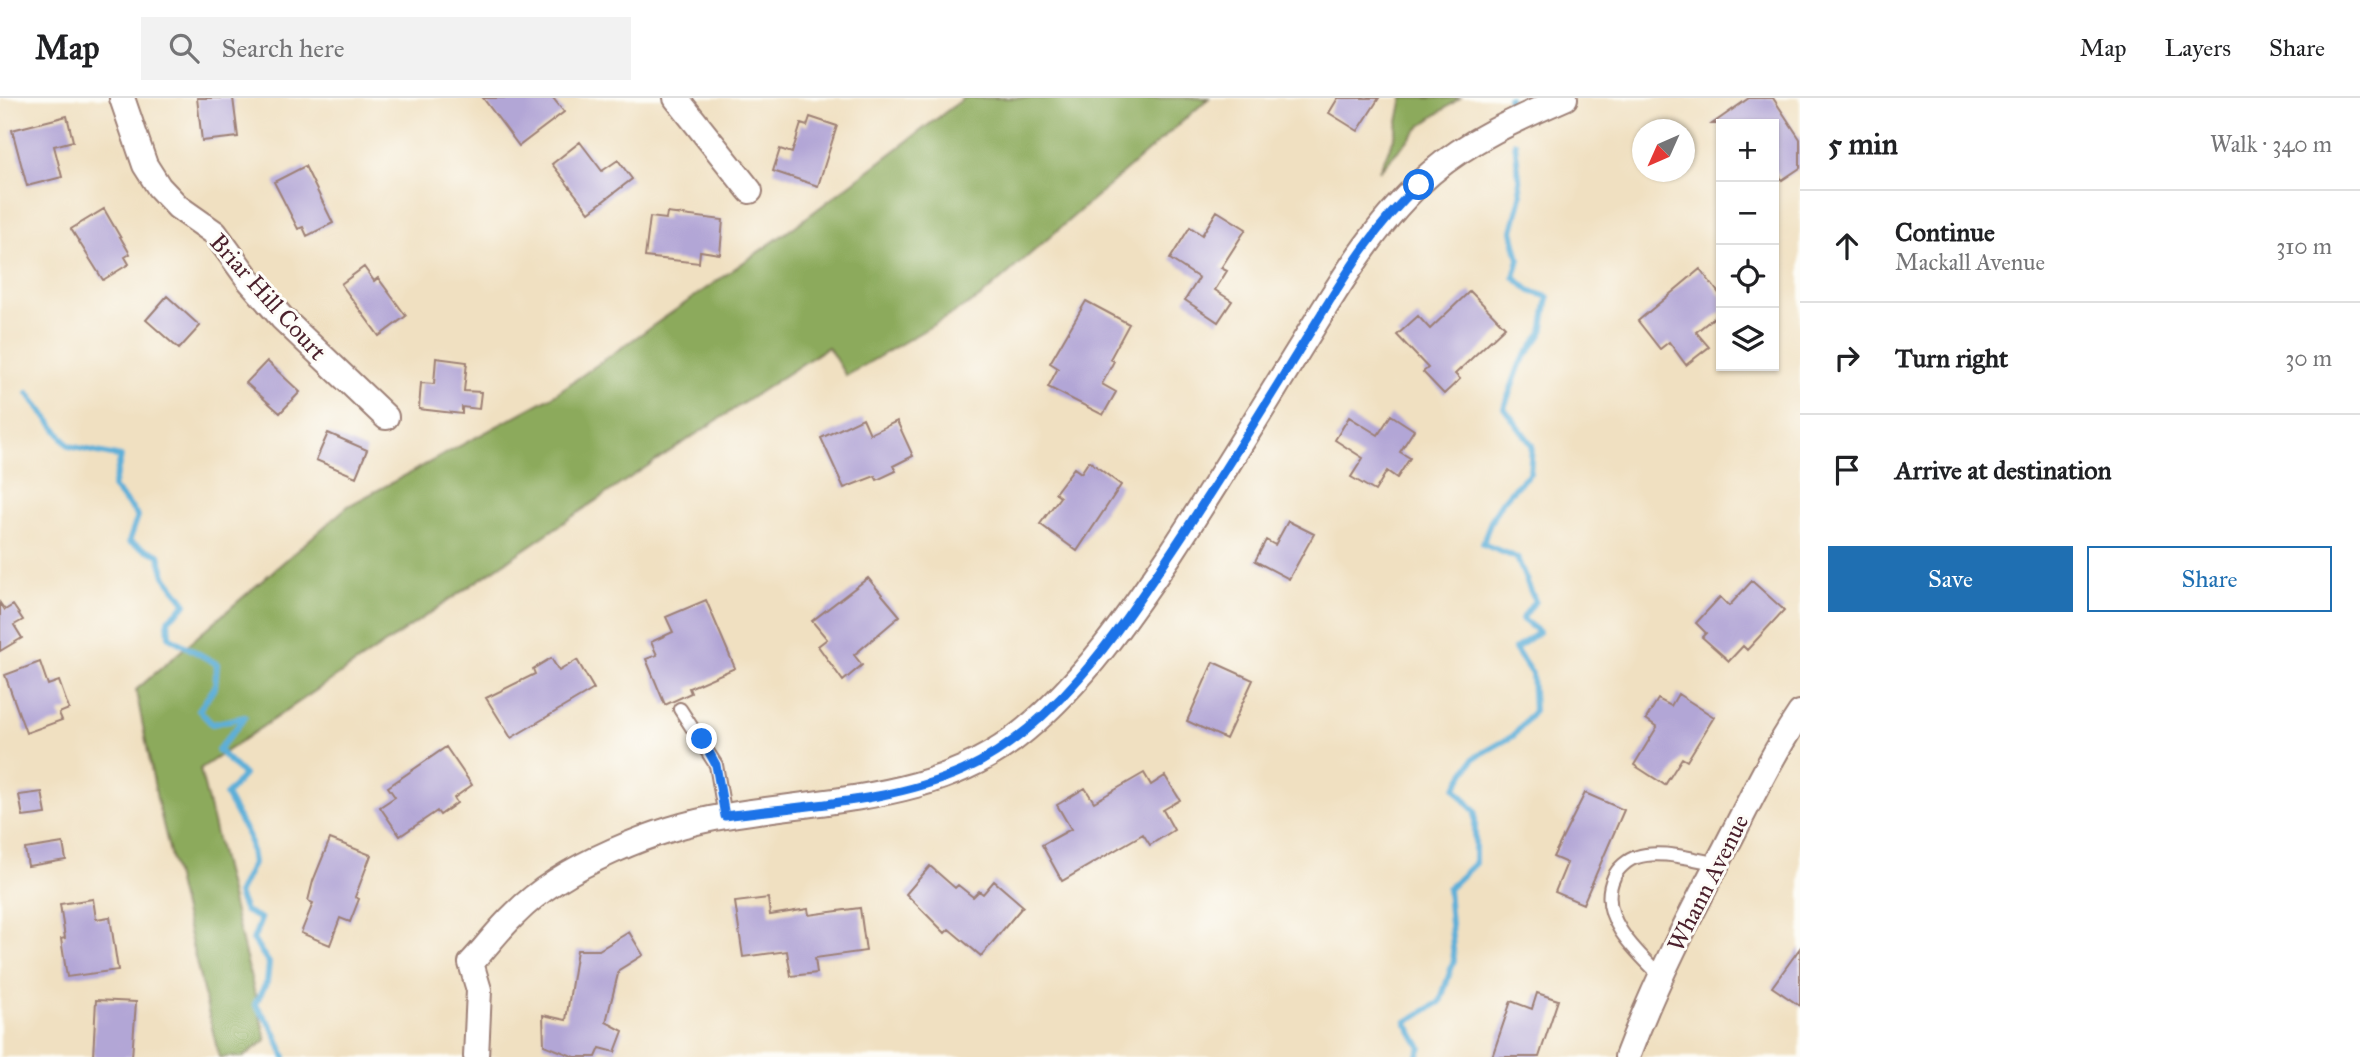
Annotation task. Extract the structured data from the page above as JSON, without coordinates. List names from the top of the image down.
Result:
{
  "streets": {
    "street": ["Briar Hill Court", "Whann Avenue"]
  },
  "north": "bottom left",
  "page": {
    "header": "Map",
    "search": "Search here",
    "nav": ["Map", "Layers", "Share"],
    "heading": ["5 min", "Walk · 340 m"],
    "map_buttons": ["+", "−"],
    "list": [
      ["Continue", "Mackall Avenue", "310 m"],
      ["Turn right", "30 m"],
      "Arrive at destination"
    ],
    "buttons": ["Save", "Share"]
  }
}
